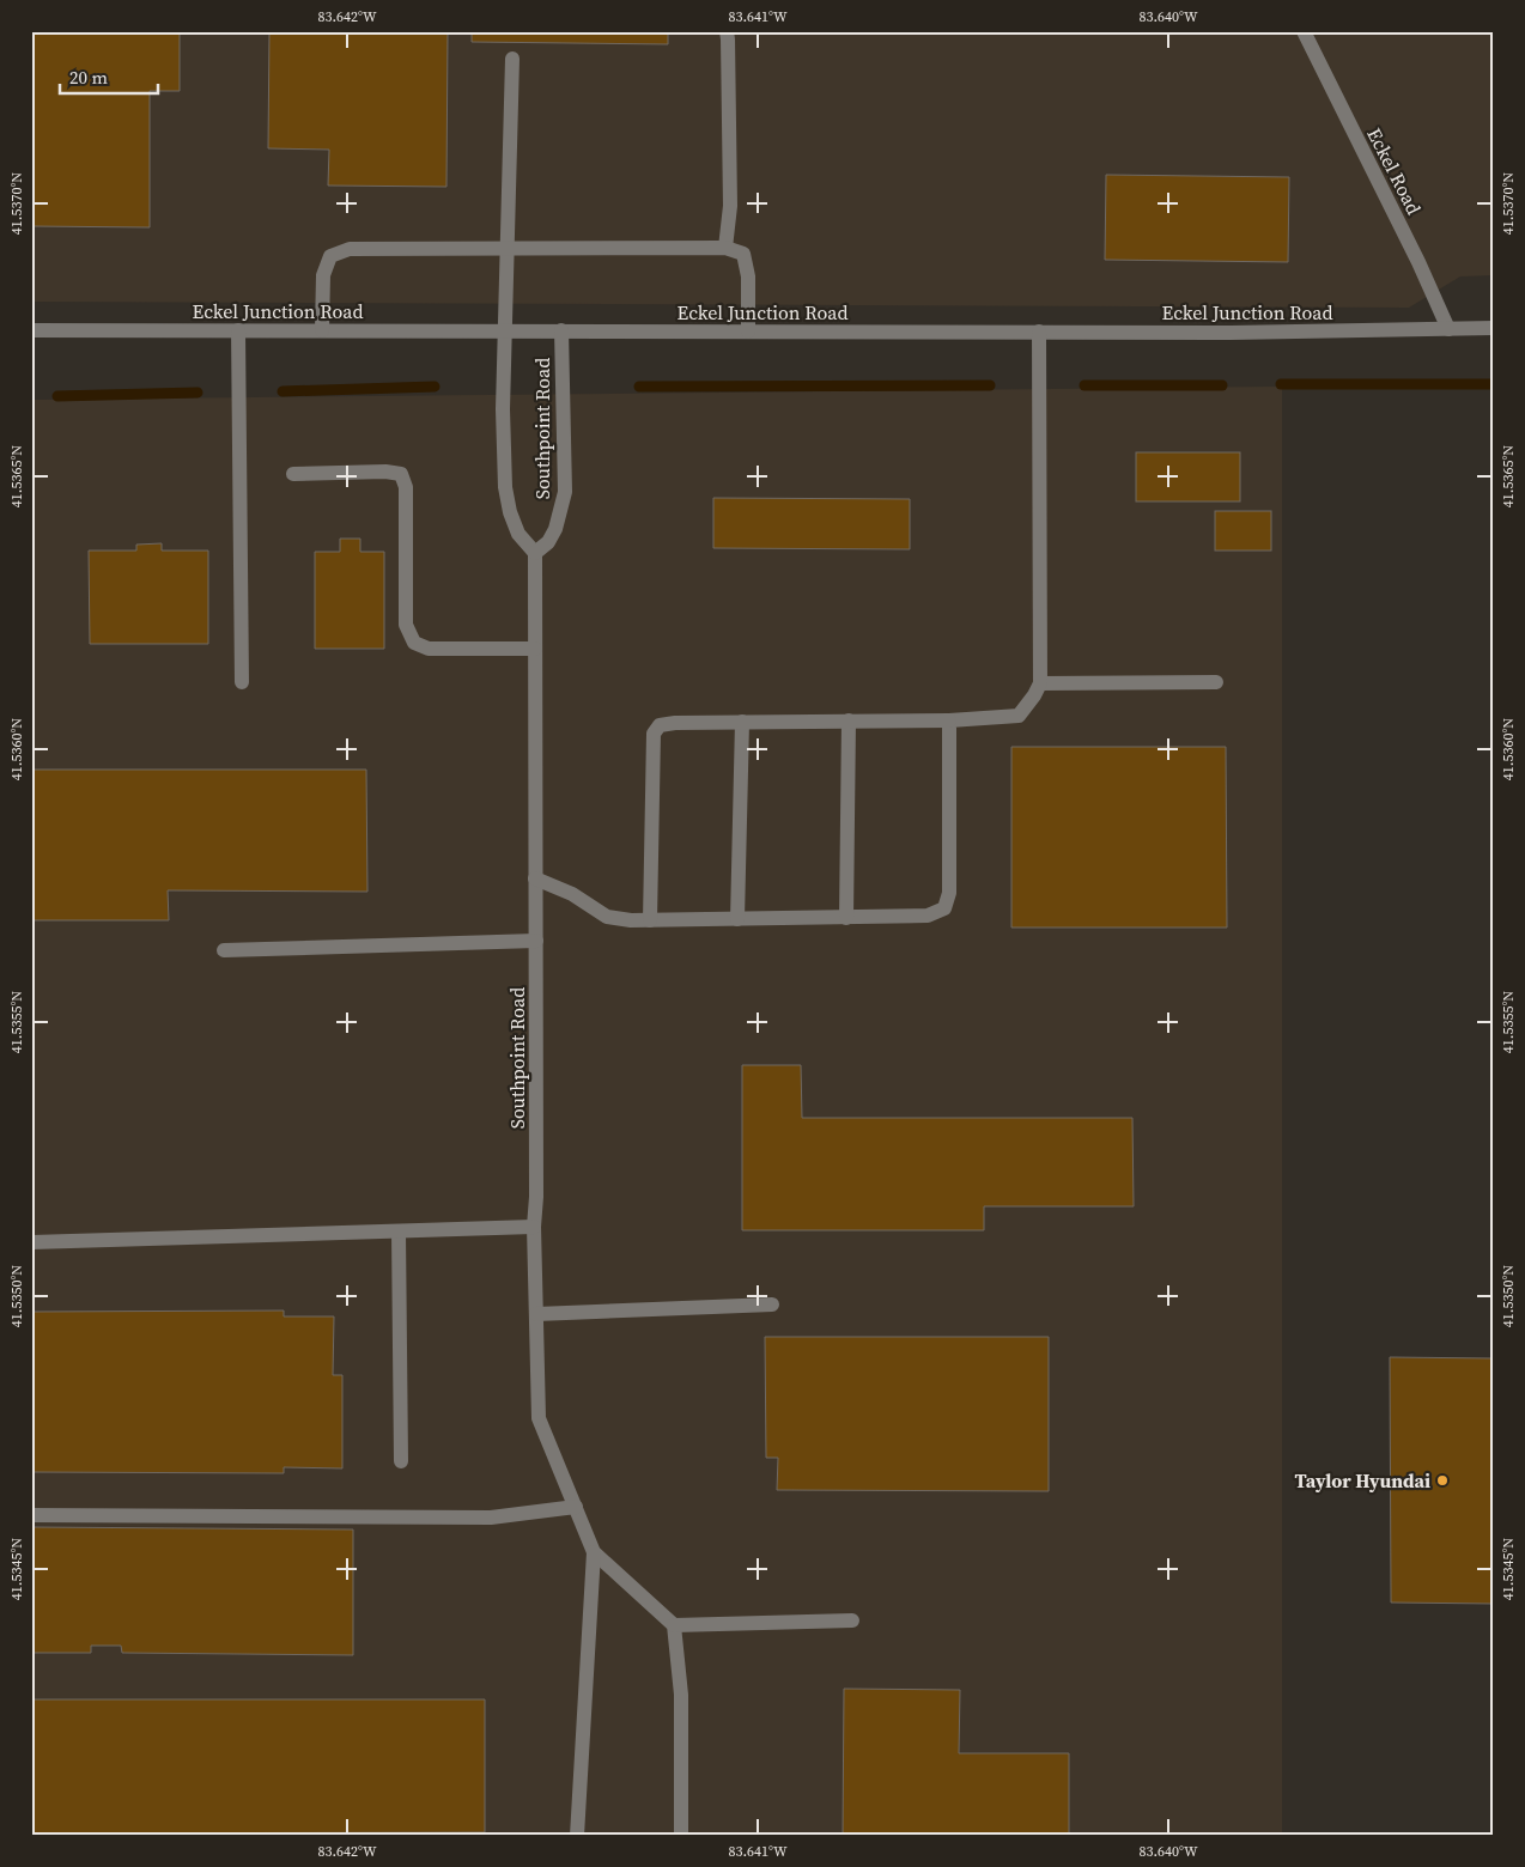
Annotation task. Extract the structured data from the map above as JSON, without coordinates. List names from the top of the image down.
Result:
{
  "streets": {
    "street": ["Eckel Road", "Eckel Junction Road", "Southpoint Road"]
  },
  "crossings": [
    ["Eckel Road", "Eckel Junction Road"],
    ["Eckel Junction Road", "Southpoint Road"]
  ],
  "places": ["Taylor Hyundai"],
  "scale_bar": "20 m",
  "coordinates": [
    "83.642°W",
    "83.641°W",
    "83.640°W",
    "41.5370°N",
    "41.5365°N",
    "41.5360°N",
    "41.5355°N",
    "41.5350°N",
    "41.5345°N"
  ]
}
